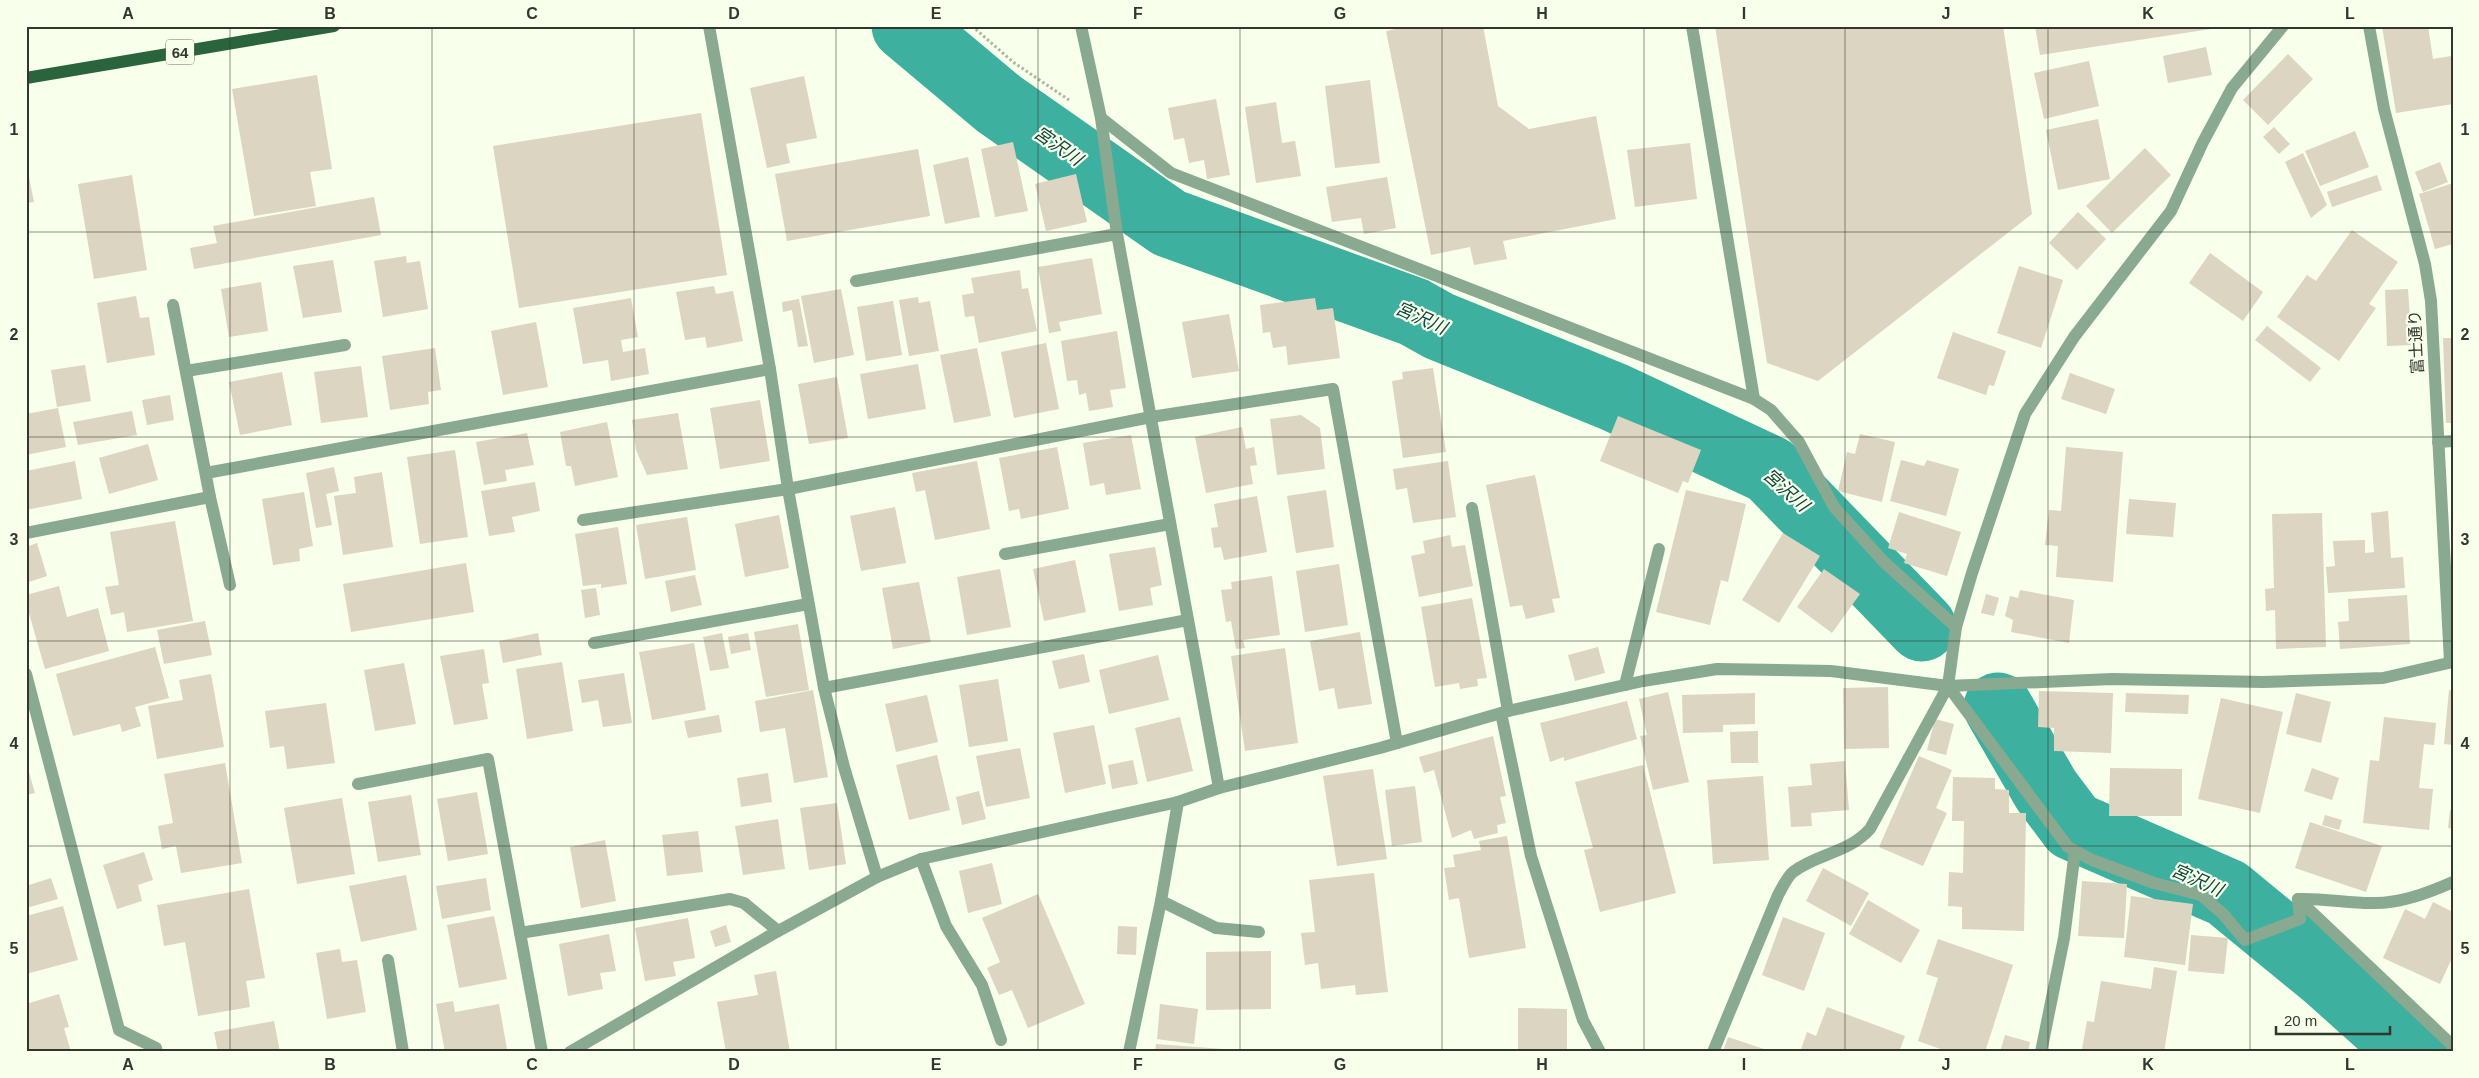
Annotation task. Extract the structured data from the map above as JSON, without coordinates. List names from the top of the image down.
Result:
{
  "streets": {
    "main road": ["64"],
    "street": ["富士通り"]
  },
  "water": ["宮沢川"],
  "scale_bar": "20 m",
  "grid": {
    "columns": [
      "A",
      "B",
      "C",
      "D",
      "E",
      "F",
      "G",
      "H",
      "I",
      "J",
      "K",
      "L"
    ],
    "rows": [
      "1",
      "2",
      "3",
      "4",
      "5"
    ]
  }
}
